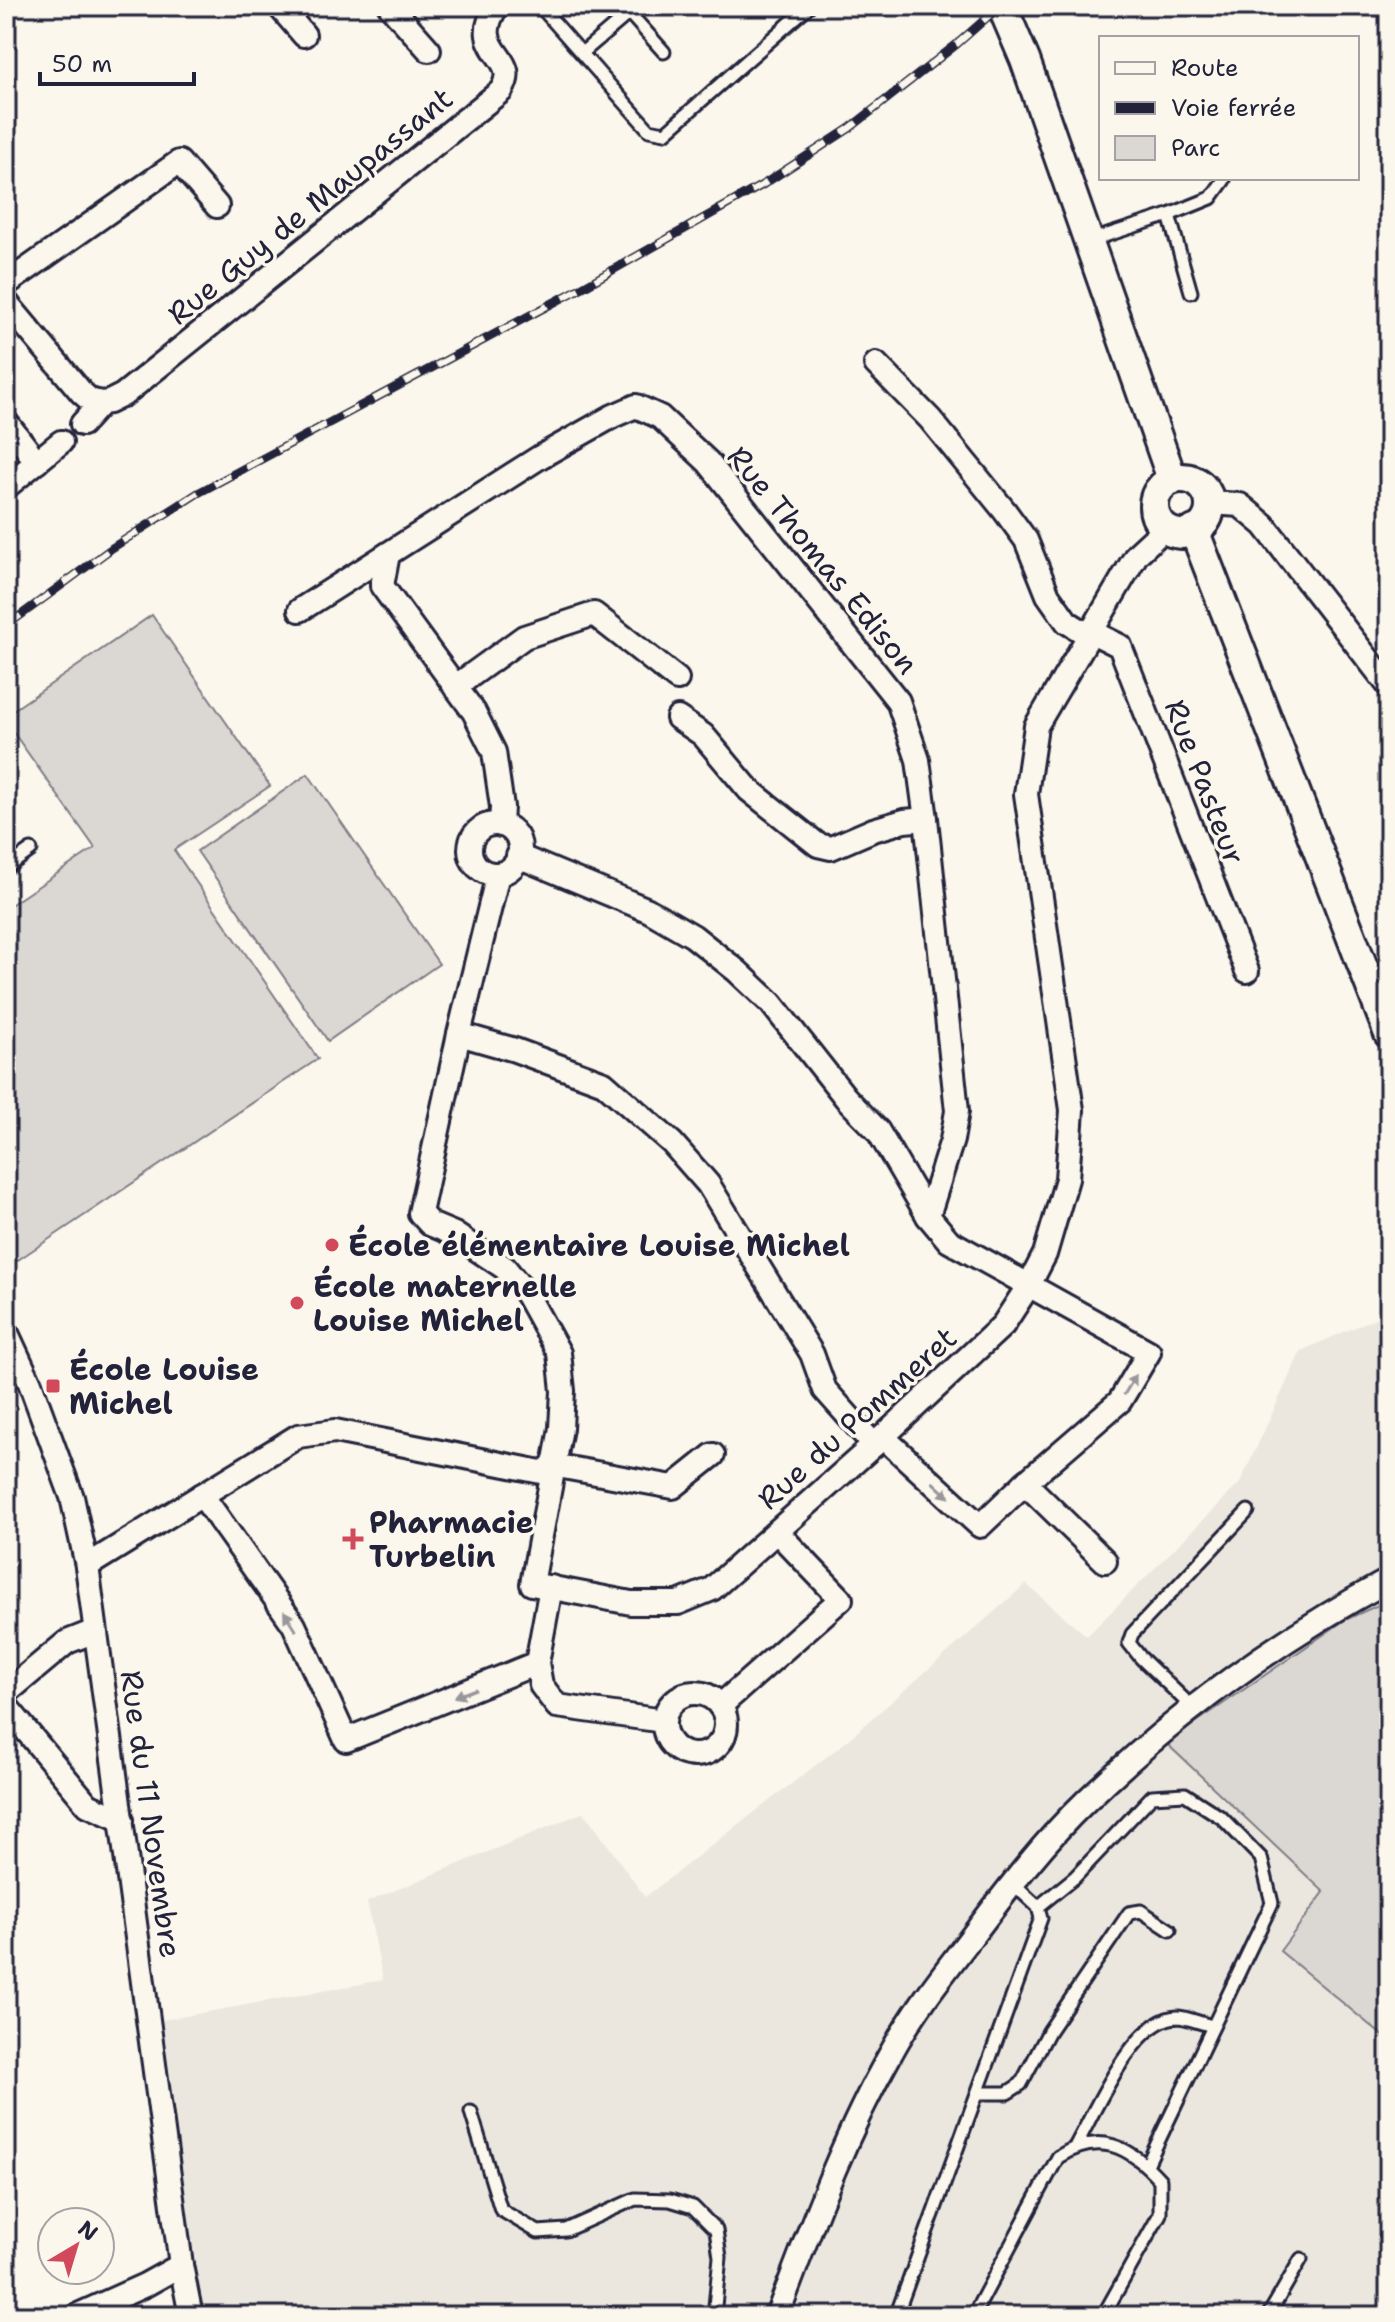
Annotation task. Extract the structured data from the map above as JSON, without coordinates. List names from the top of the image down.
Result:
{
  "streets": {
    "street": [
      "Rue Guy de Maupassant",
      "Rue Thomas Edison",
      "Rue Pasteur",
      "Rue du Pommeret",
      "Rue du 11 Novembre"
    ]
  },
  "crossings": [
    ["Rue Pasteur", "Rue du Pommeret"]
  ],
  "places": {
    "other": ["École élémentaire Louise Michel", "École maternelle Louise Michel"],
    "transit": ["École Louise Michel"],
    "health": ["Pharmacie Turbelin"]
  },
  "legend": ["Route", "Voie ferrée", "Parc"],
  "scale_bar": "50 m",
  "north": "top right"
}
